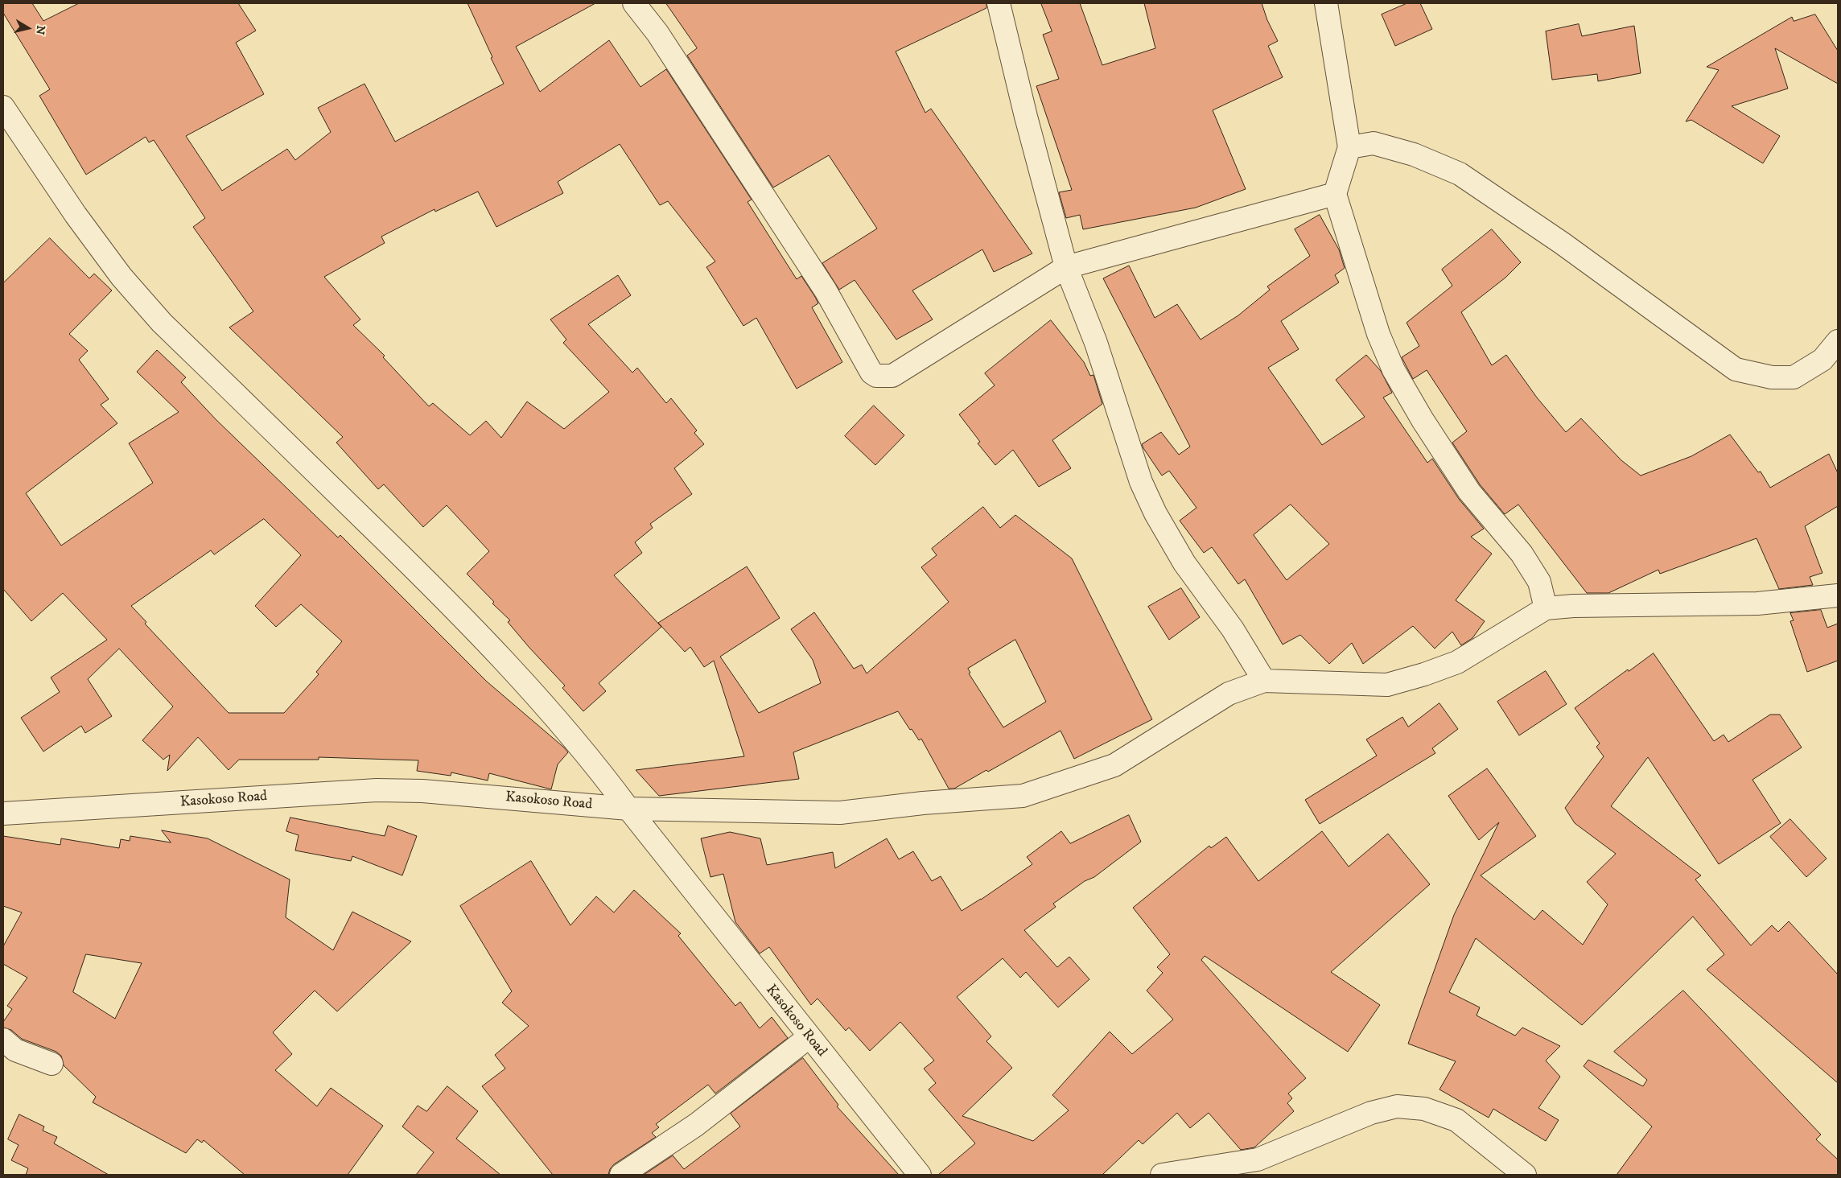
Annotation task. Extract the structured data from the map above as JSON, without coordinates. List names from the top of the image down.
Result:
{
  "streets": {
    "street": ["Kasokoso Road"]
  },
  "north": "right"
}
